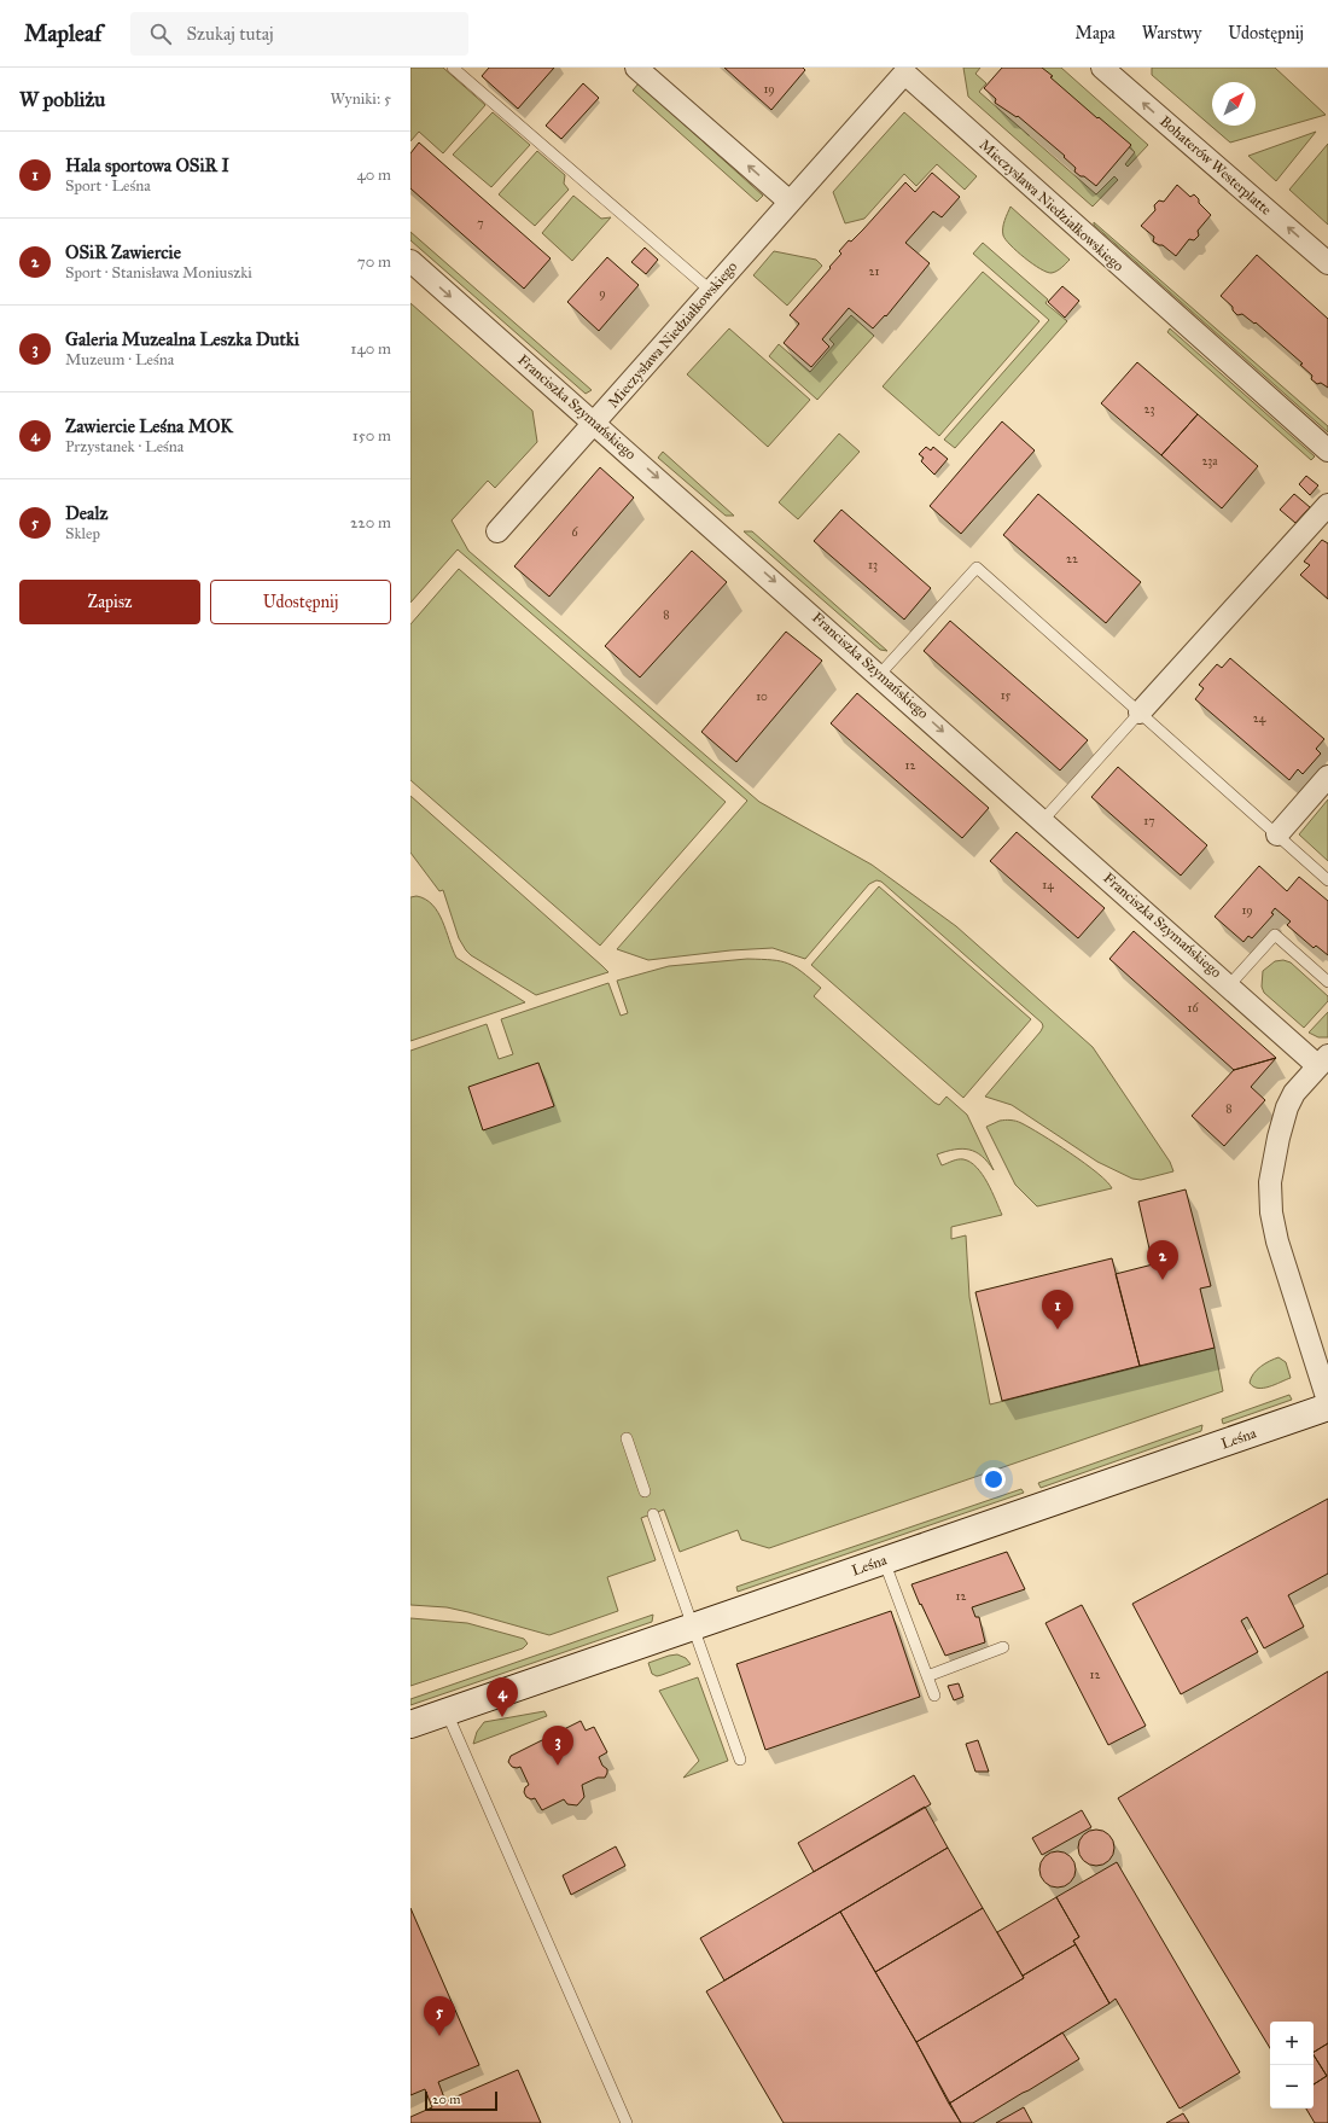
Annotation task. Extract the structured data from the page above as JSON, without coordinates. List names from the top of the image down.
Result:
{
  "streets": {
    "street": [
      "Bohaterów Westerplatte",
      "Mieczysława Niedziałkowskiego",
      "Franciszka Szymańskiego",
      "Leśna"
    ]
  },
  "crossings": [
    ["Mieczysława Niedziałkowskiego", "Franciszka Szymańskiego"]
  ],
  "one_way": ["Bohaterów Westerplatte", "Franciszka Szymańskiego"],
  "house_numbers": [
    "19",
    "7",
    "21",
    "9",
    "23",
    "23a",
    "6",
    "22",
    "13",
    "8",
    "15",
    "10",
    "24",
    "12",
    "17",
    "14",
    "19",
    "16",
    "8",
    "12",
    "12"
  ],
  "scale_bar": "20 m",
  "north": "top right",
  "page": {
    "header": "Mapleaf",
    "search": "Szukaj tutaj",
    "nav": ["Mapa", "Warstwy", "Udostępnij"],
    "heading": ["W pobliżu", "Wyniki: 5"],
    "list": [
      {
        "mark": "1",
        "name": "Hala sportowa OSiR I",
        "note": "Sport · Leśna",
        "value": "40 m"
      },
      {
        "mark": "2",
        "name": "OSiR Zawiercie",
        "note": "Sport · Stanisława Moniuszki",
        "value": "70 m"
      },
      {
        "mark": "3",
        "name": "Galeria Muzealna Leszka Dutki",
        "note": "Muzeum · Leśna",
        "value": "140 m"
      },
      {
        "mark": "4",
        "name": "Zawiercie Leśna MOK",
        "note": "Przystanek · Leśna",
        "value": "150 m"
      },
      {
        "mark": "5",
        "name": "Dealz",
        "note": "Sklep",
        "value": "220 m"
      }
    ],
    "buttons": ["Zapisz", "Udostępnij"],
    "pins": [
      "2",
      "1",
      "4",
      "3",
      "5"
    ],
    "map_buttons": ["+", "−"],
    "scale": "20 m"
  }
}
